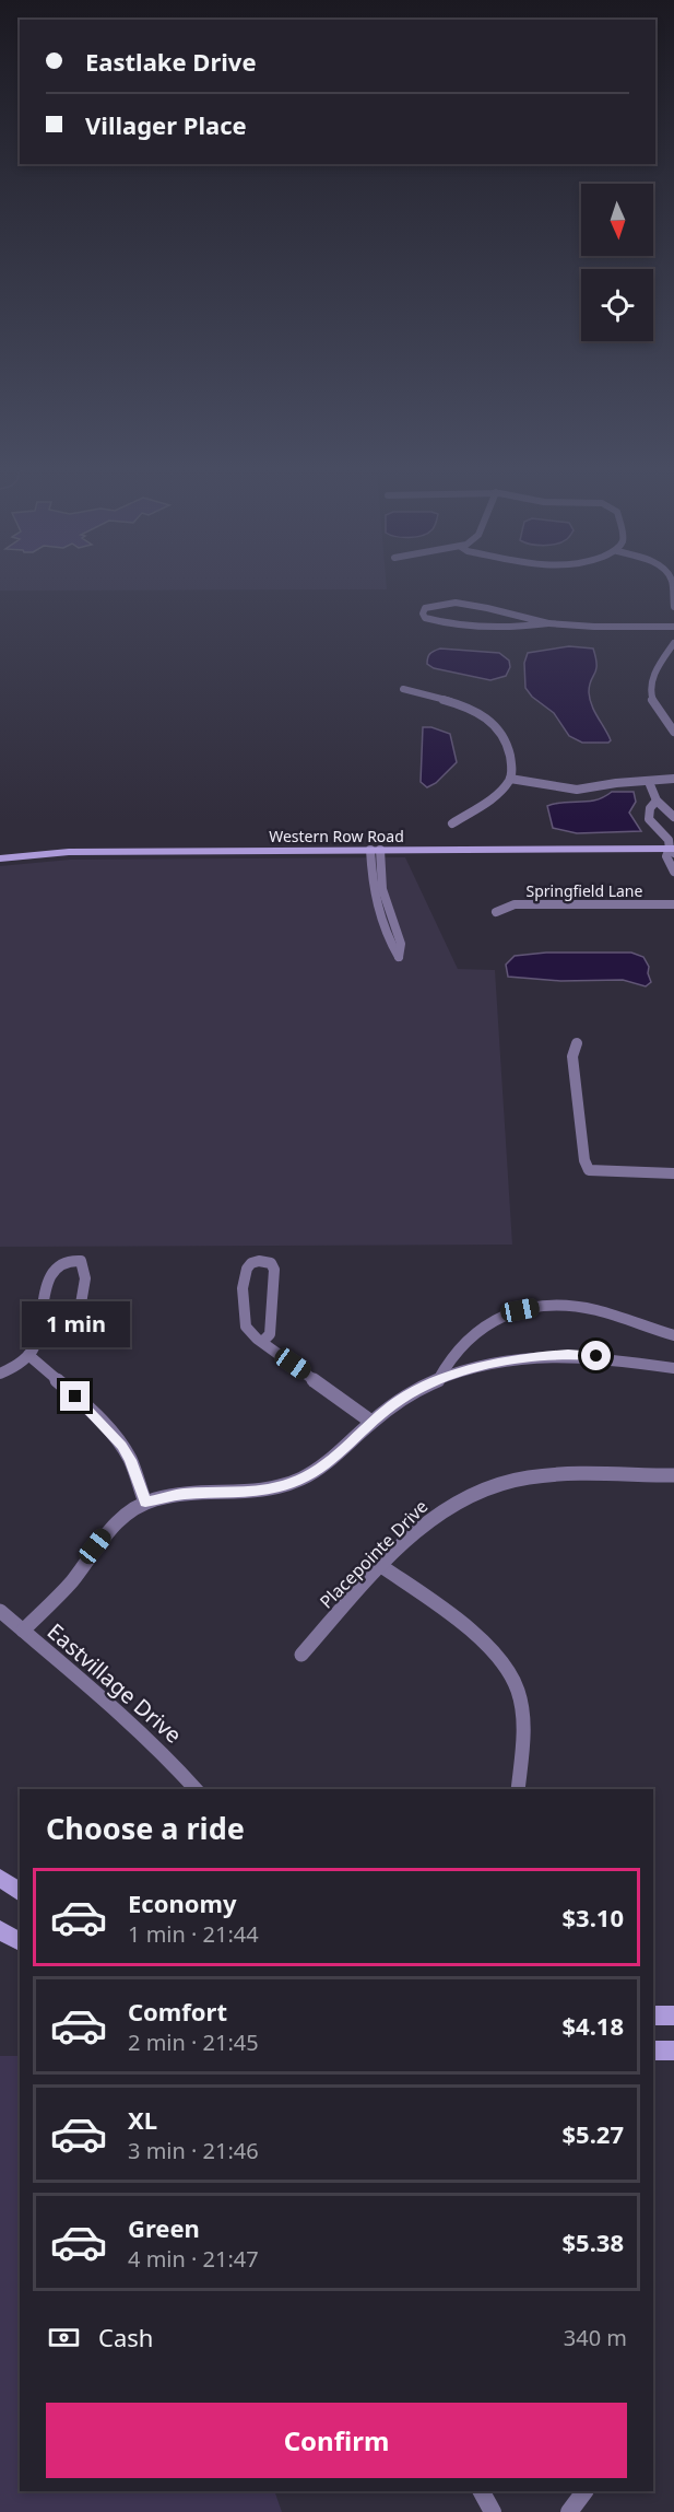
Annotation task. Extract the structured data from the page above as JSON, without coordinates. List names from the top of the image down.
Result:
{
  "streets": {
    "street": [
      "Western Row Road",
      "Springfield Lane",
      "Placepointe Drive",
      "Eastvillage Drive"
    ]
  },
  "north": "bottom",
  "page": {
    "banner": ["Eastlake Drive", "Villager Place"],
    "bubble": "1 min",
    "heading": "Choose a ride",
    "list": [
      {
        "name": "Economy",
        "note": "1 min · 21:44",
        "value": "$3.10"
      },
      {
        "name": "Comfort",
        "note": "2 min · 21:45",
        "value": "$4.18"
      },
      {
        "name": "XL",
        "note": "3 min · 21:46",
        "value": "$5.27"
      },
      {
        "name": "Green",
        "note": "4 min · 21:47",
        "value": "$5.38"
      }
    ],
    "pay": ["Cash", "340 m"],
    "buttons": "Confirm"
  }
}
